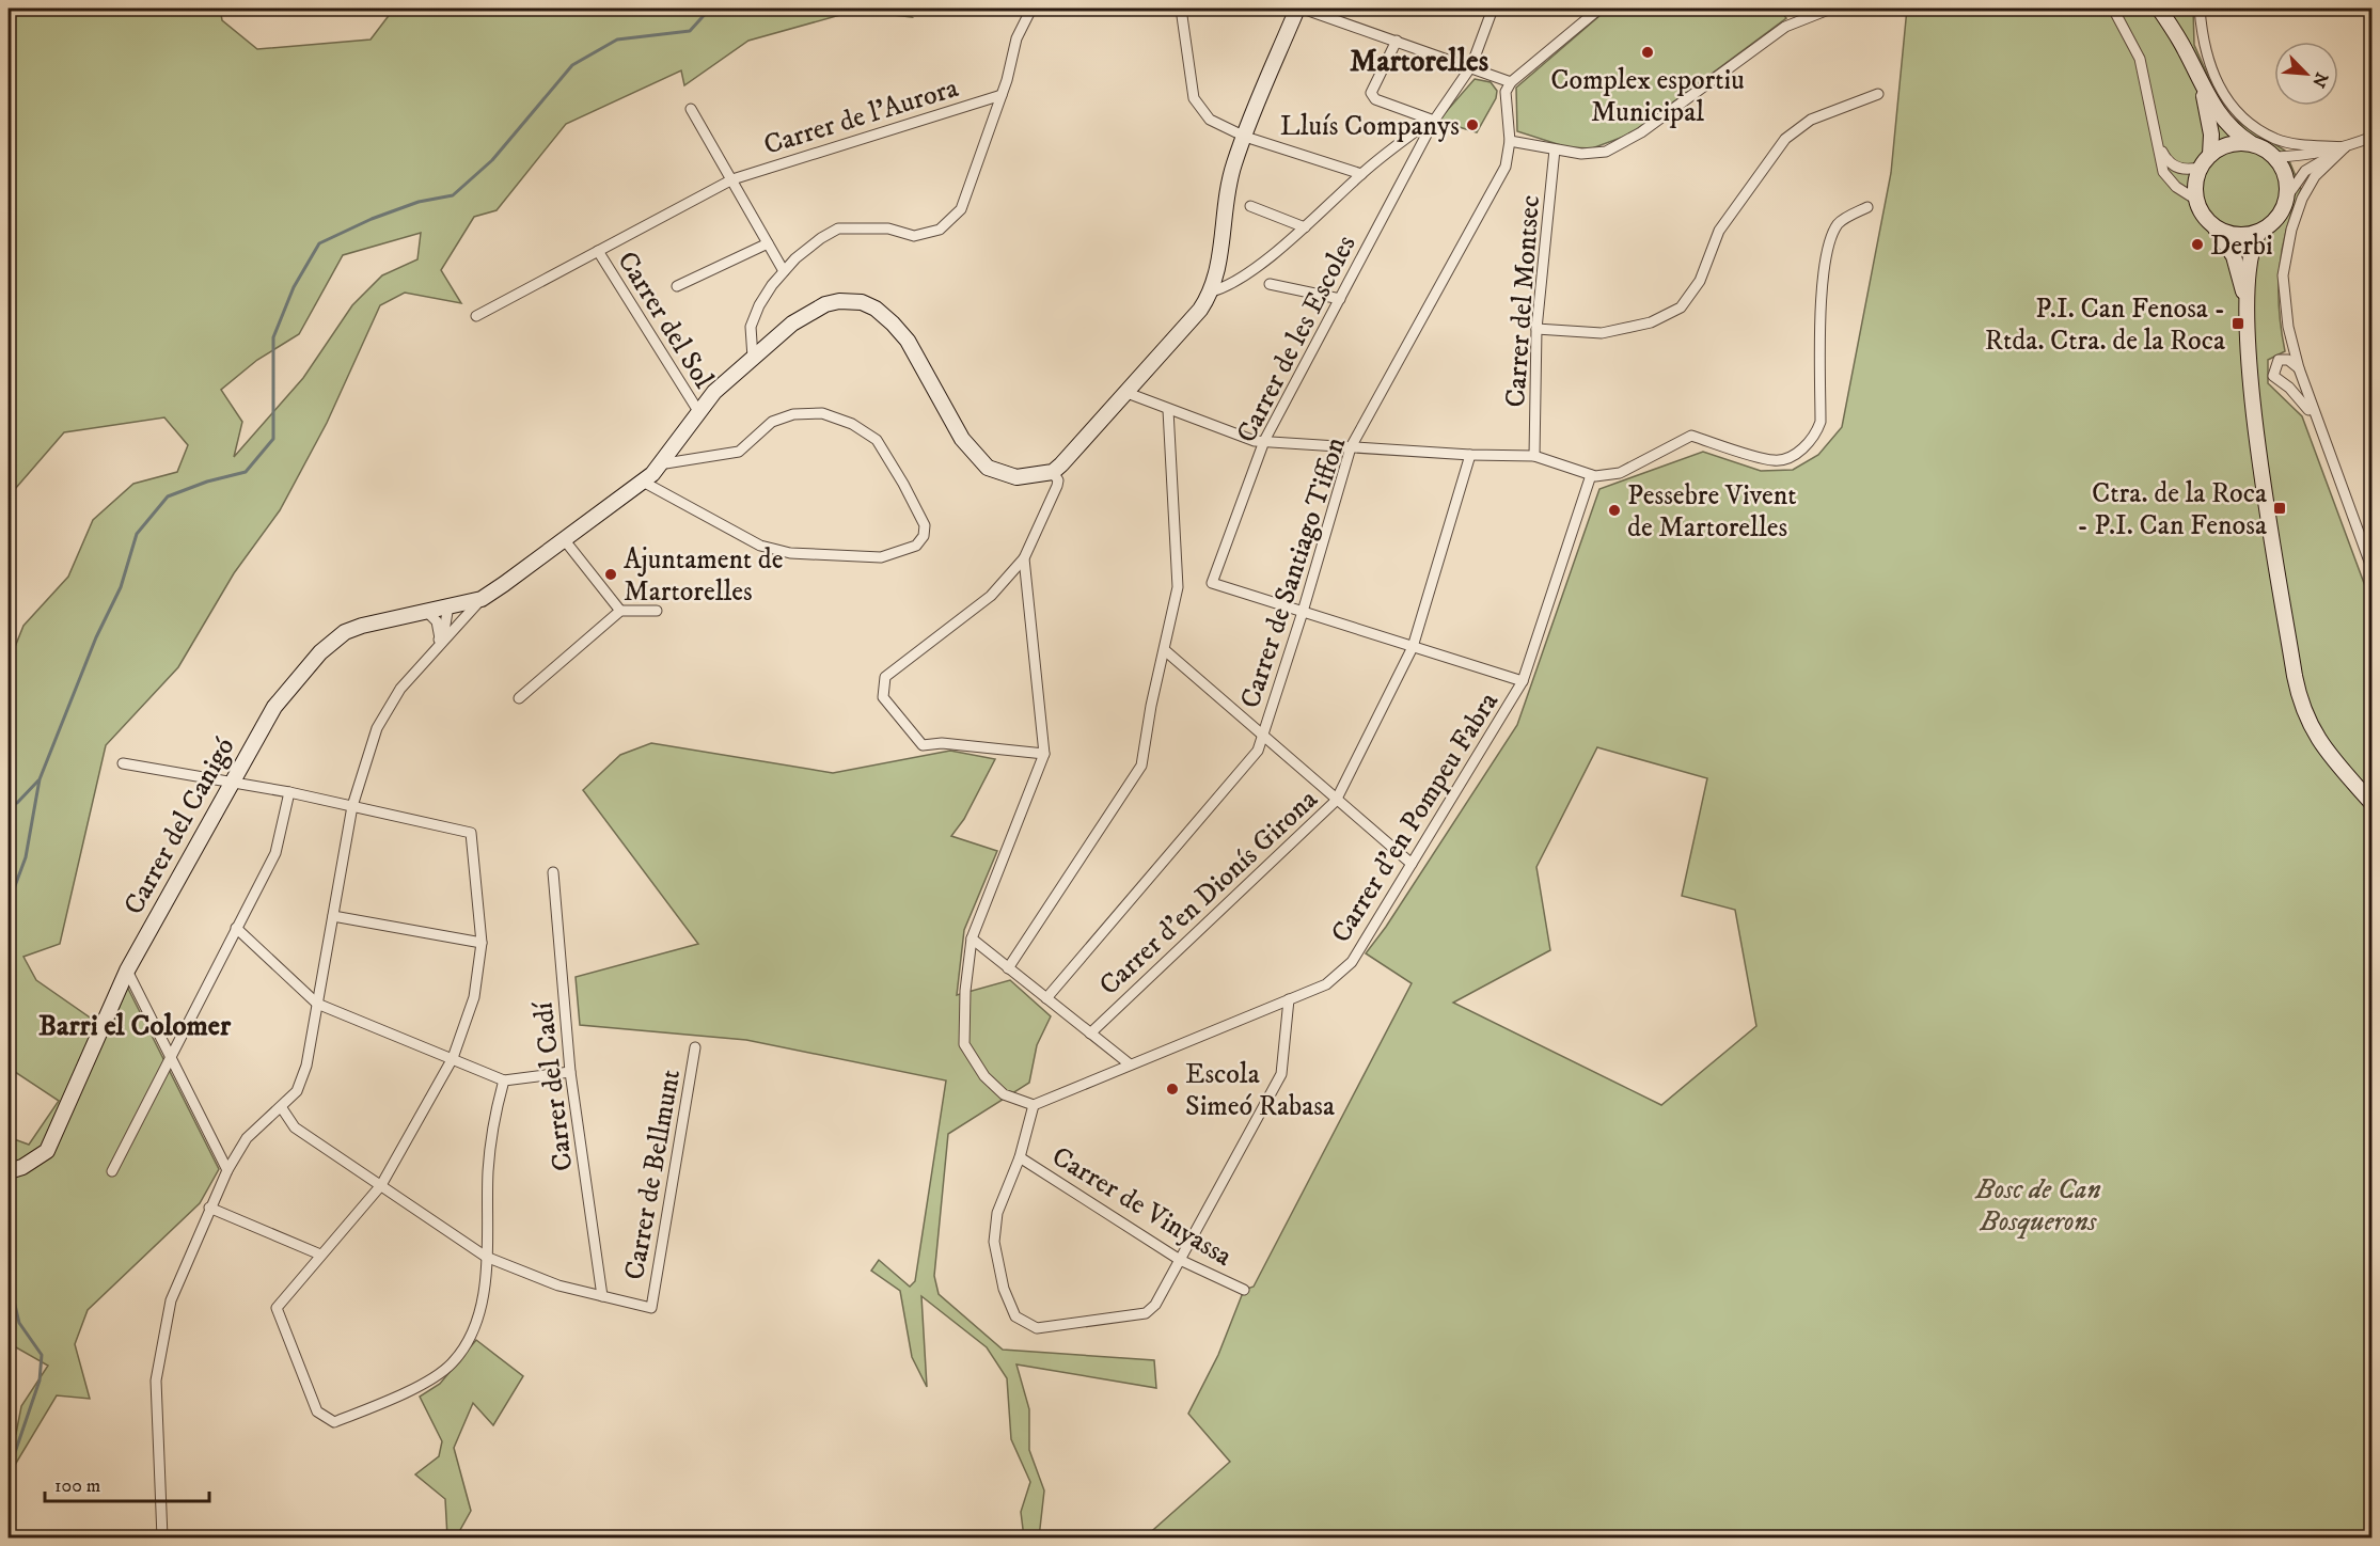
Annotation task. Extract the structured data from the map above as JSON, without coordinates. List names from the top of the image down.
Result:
{
  "streets": {
    "street": [
      "Carrer de l'Aurora",
      "Carrer del Montsec",
      "Carrer del Sol",
      "Carrer de les Escoles",
      "Carrer de Santiago Tiffon",
      "Carrer d'en Pompeu Fabra",
      "Carrer del Canigó",
      "Carrer d'en Dionís Girona",
      "Carrer del Cadí",
      "Carrer de Bellmunt",
      "Carrer de Vinyassa"
    ]
  },
  "crossings": [
    ["Carrer de l'Aurora", "Carrer del Sol"],
    ["Carrer de les Escoles", "Carrer de Santiago Tiffon"],
    ["Carrer del Cadí", "Carrer de Bellmunt"]
  ],
  "districts": ["Martorelles", "Barri el Colomer"],
  "parks": ["Bosc de Can Bosquerons"],
  "places": {
    "other": [
      "Complex esportiu Municipal",
      "Lluís Companys",
      "Derbi",
      "Pessebre Vivent de Martorelles",
      "Ajuntament de Martorelles",
      "Escola Simeó Rabasa"
    ],
    "transit": ["P.I. Can Fenosa - Rtda. Ctra. de la Roca", "Ctra. de la Roca - P.I. Can Fenosa"]
  },
  "scale_bar": "100 m",
  "north": "bottom right"
}
